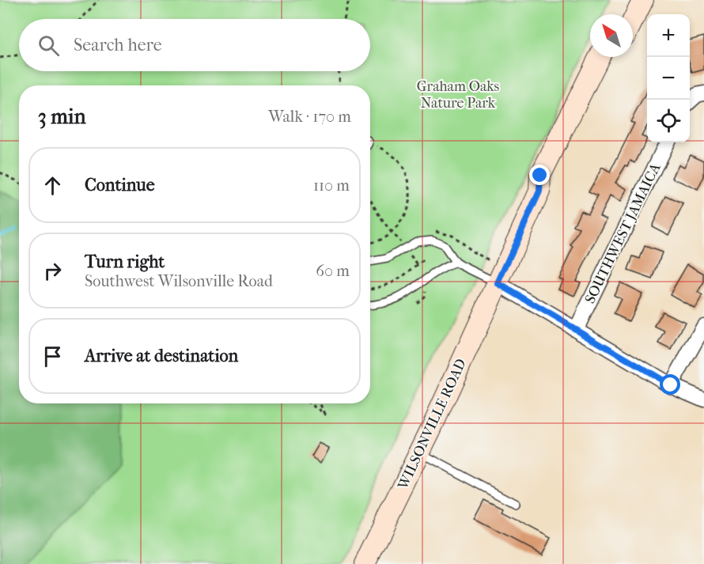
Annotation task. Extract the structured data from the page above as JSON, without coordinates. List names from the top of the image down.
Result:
{
  "streets": {
    "main road": ["WILSONVILLE ROAD"],
    "street": ["SOUTHWEST JAMAICA"]
  },
  "parks": ["Graham Oaks Nature Park"],
  "north": "top left",
  "page": {
    "map_buttons": ["+", "−"],
    "search": "Search here",
    "heading": ["3 min", "Walk · 170 m"],
    "list": [
      ["Continue", "110 m"],
      ["Turn right", "Southwest Wilsonville Road", "60 m"],
      "Arrive at destination"
    ]
  }
}
